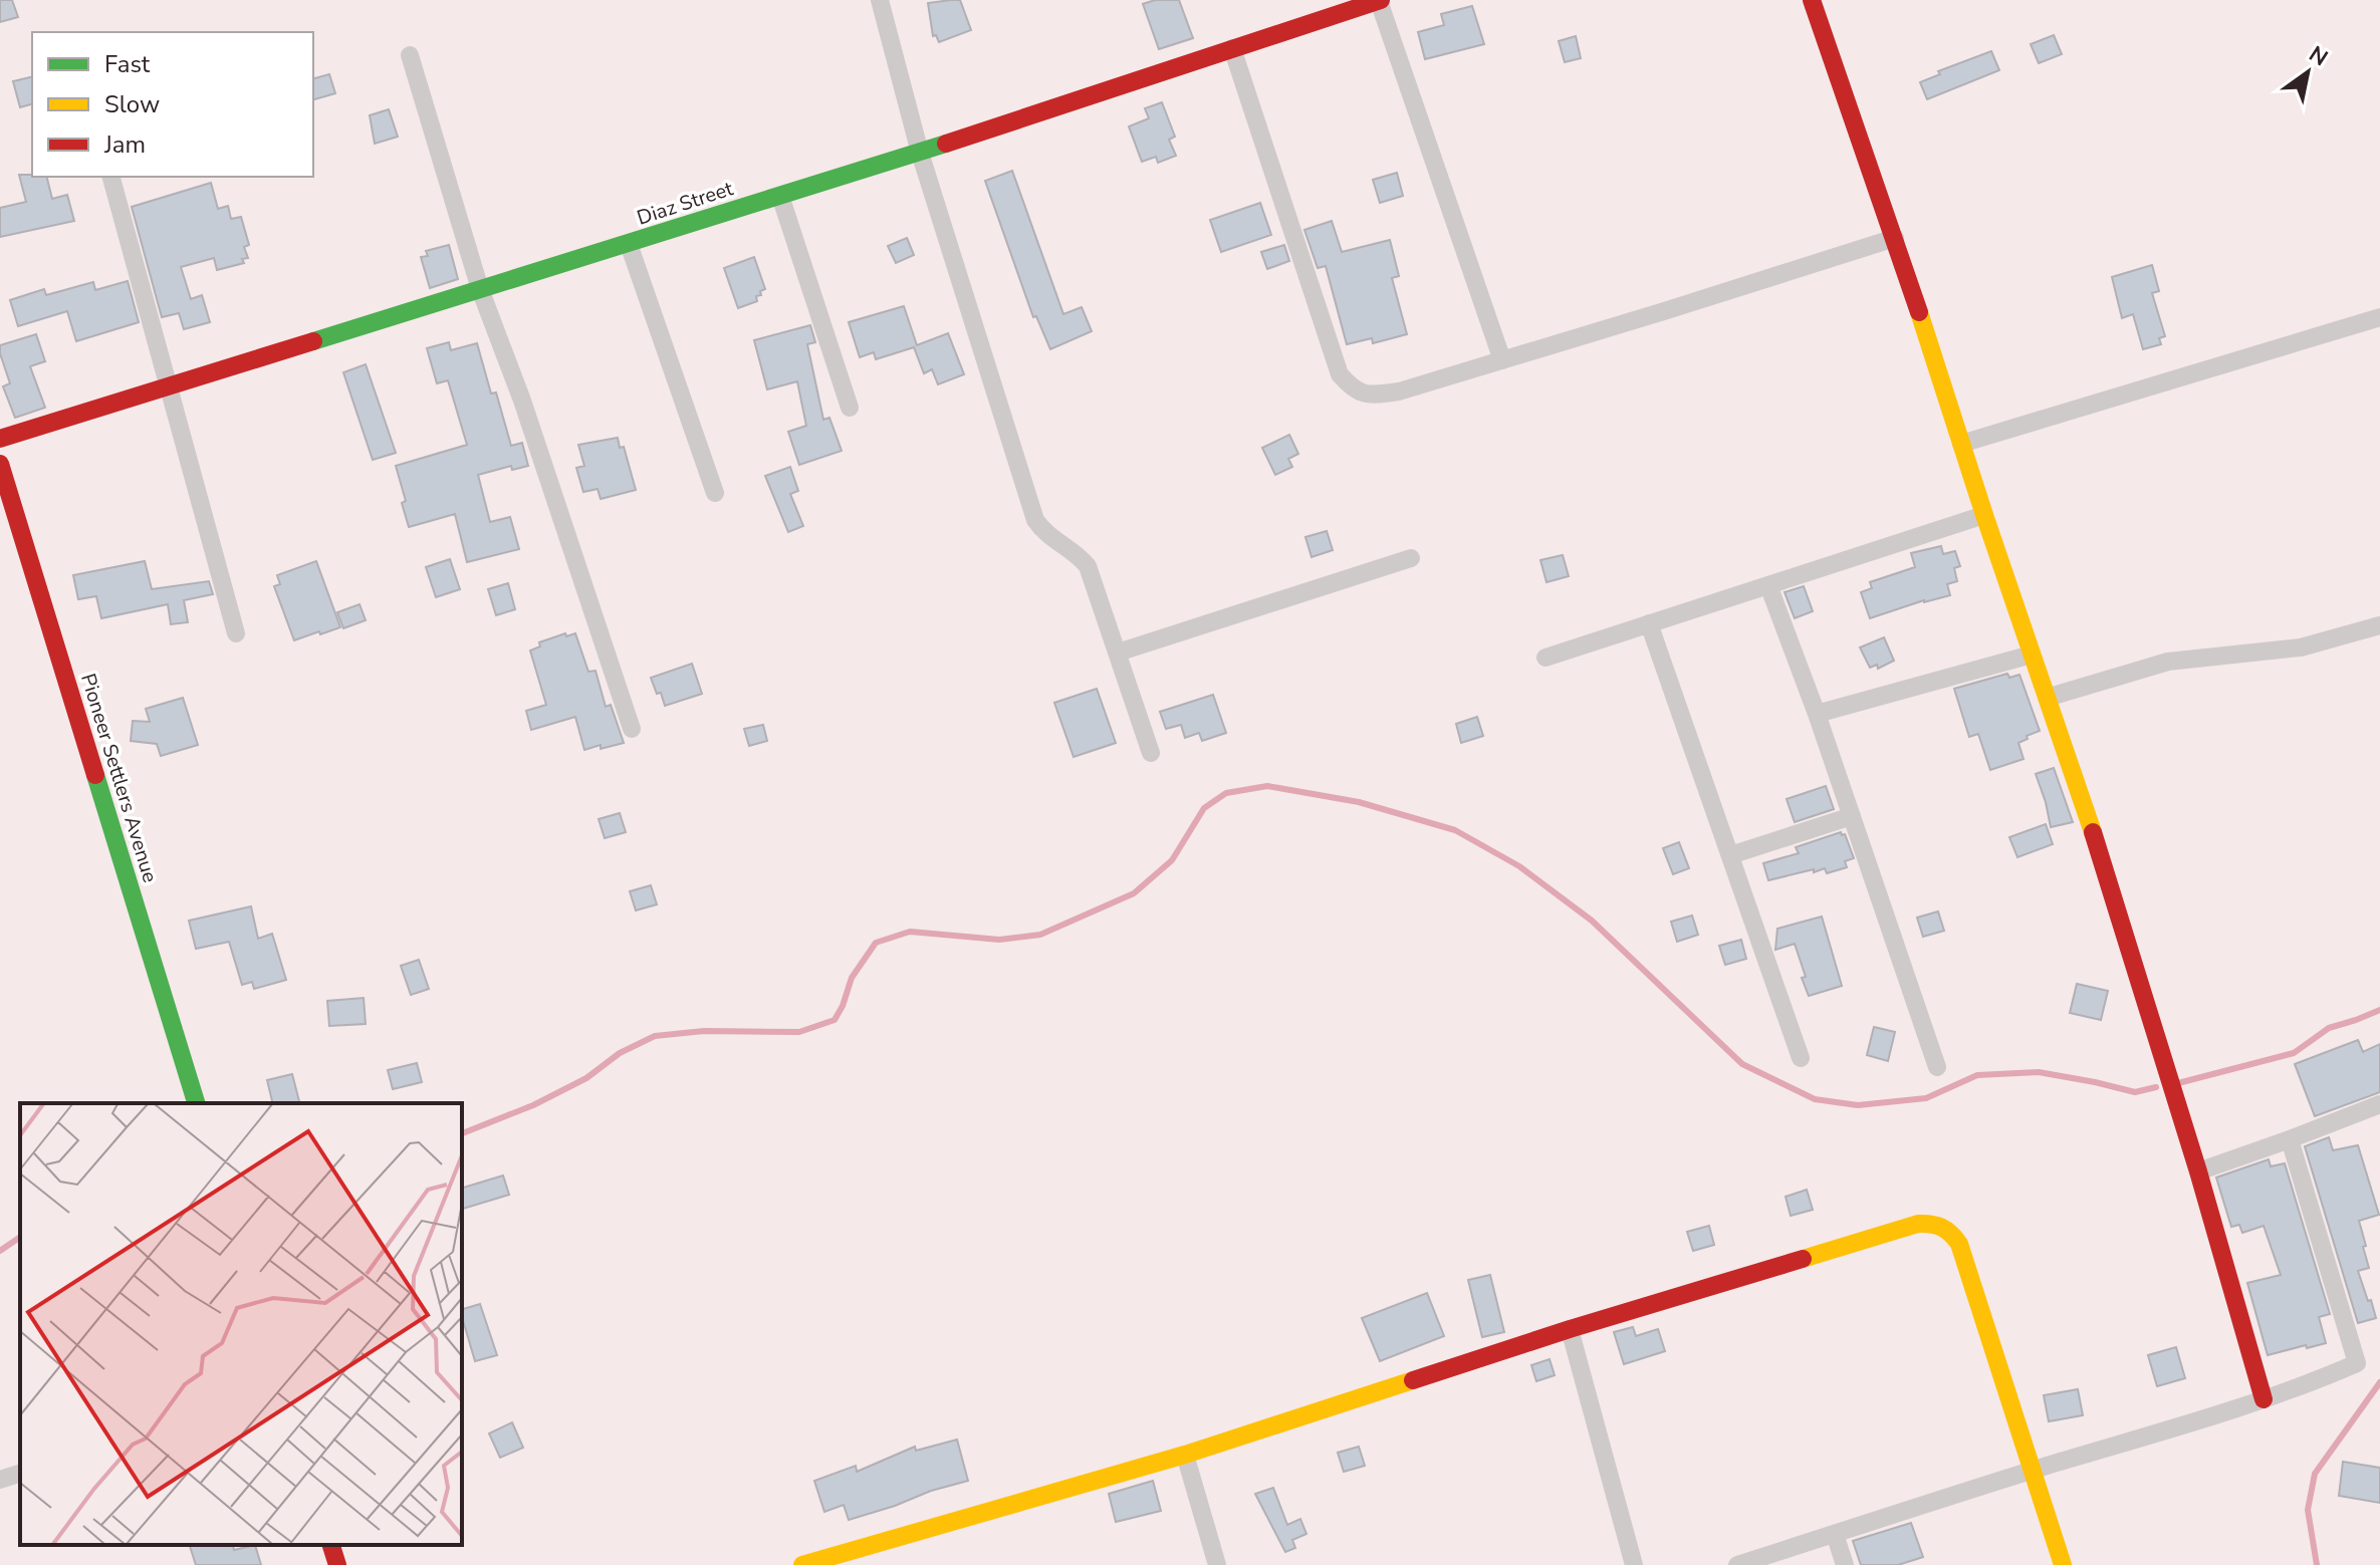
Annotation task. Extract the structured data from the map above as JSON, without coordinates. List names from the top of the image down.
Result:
{
  "streets": {
    "street": ["Diaz Street", "Pioneer Settlers Avenue"]
  },
  "legend": ["Fast", "Slow", "Jam"],
  "north": "top right"
}
